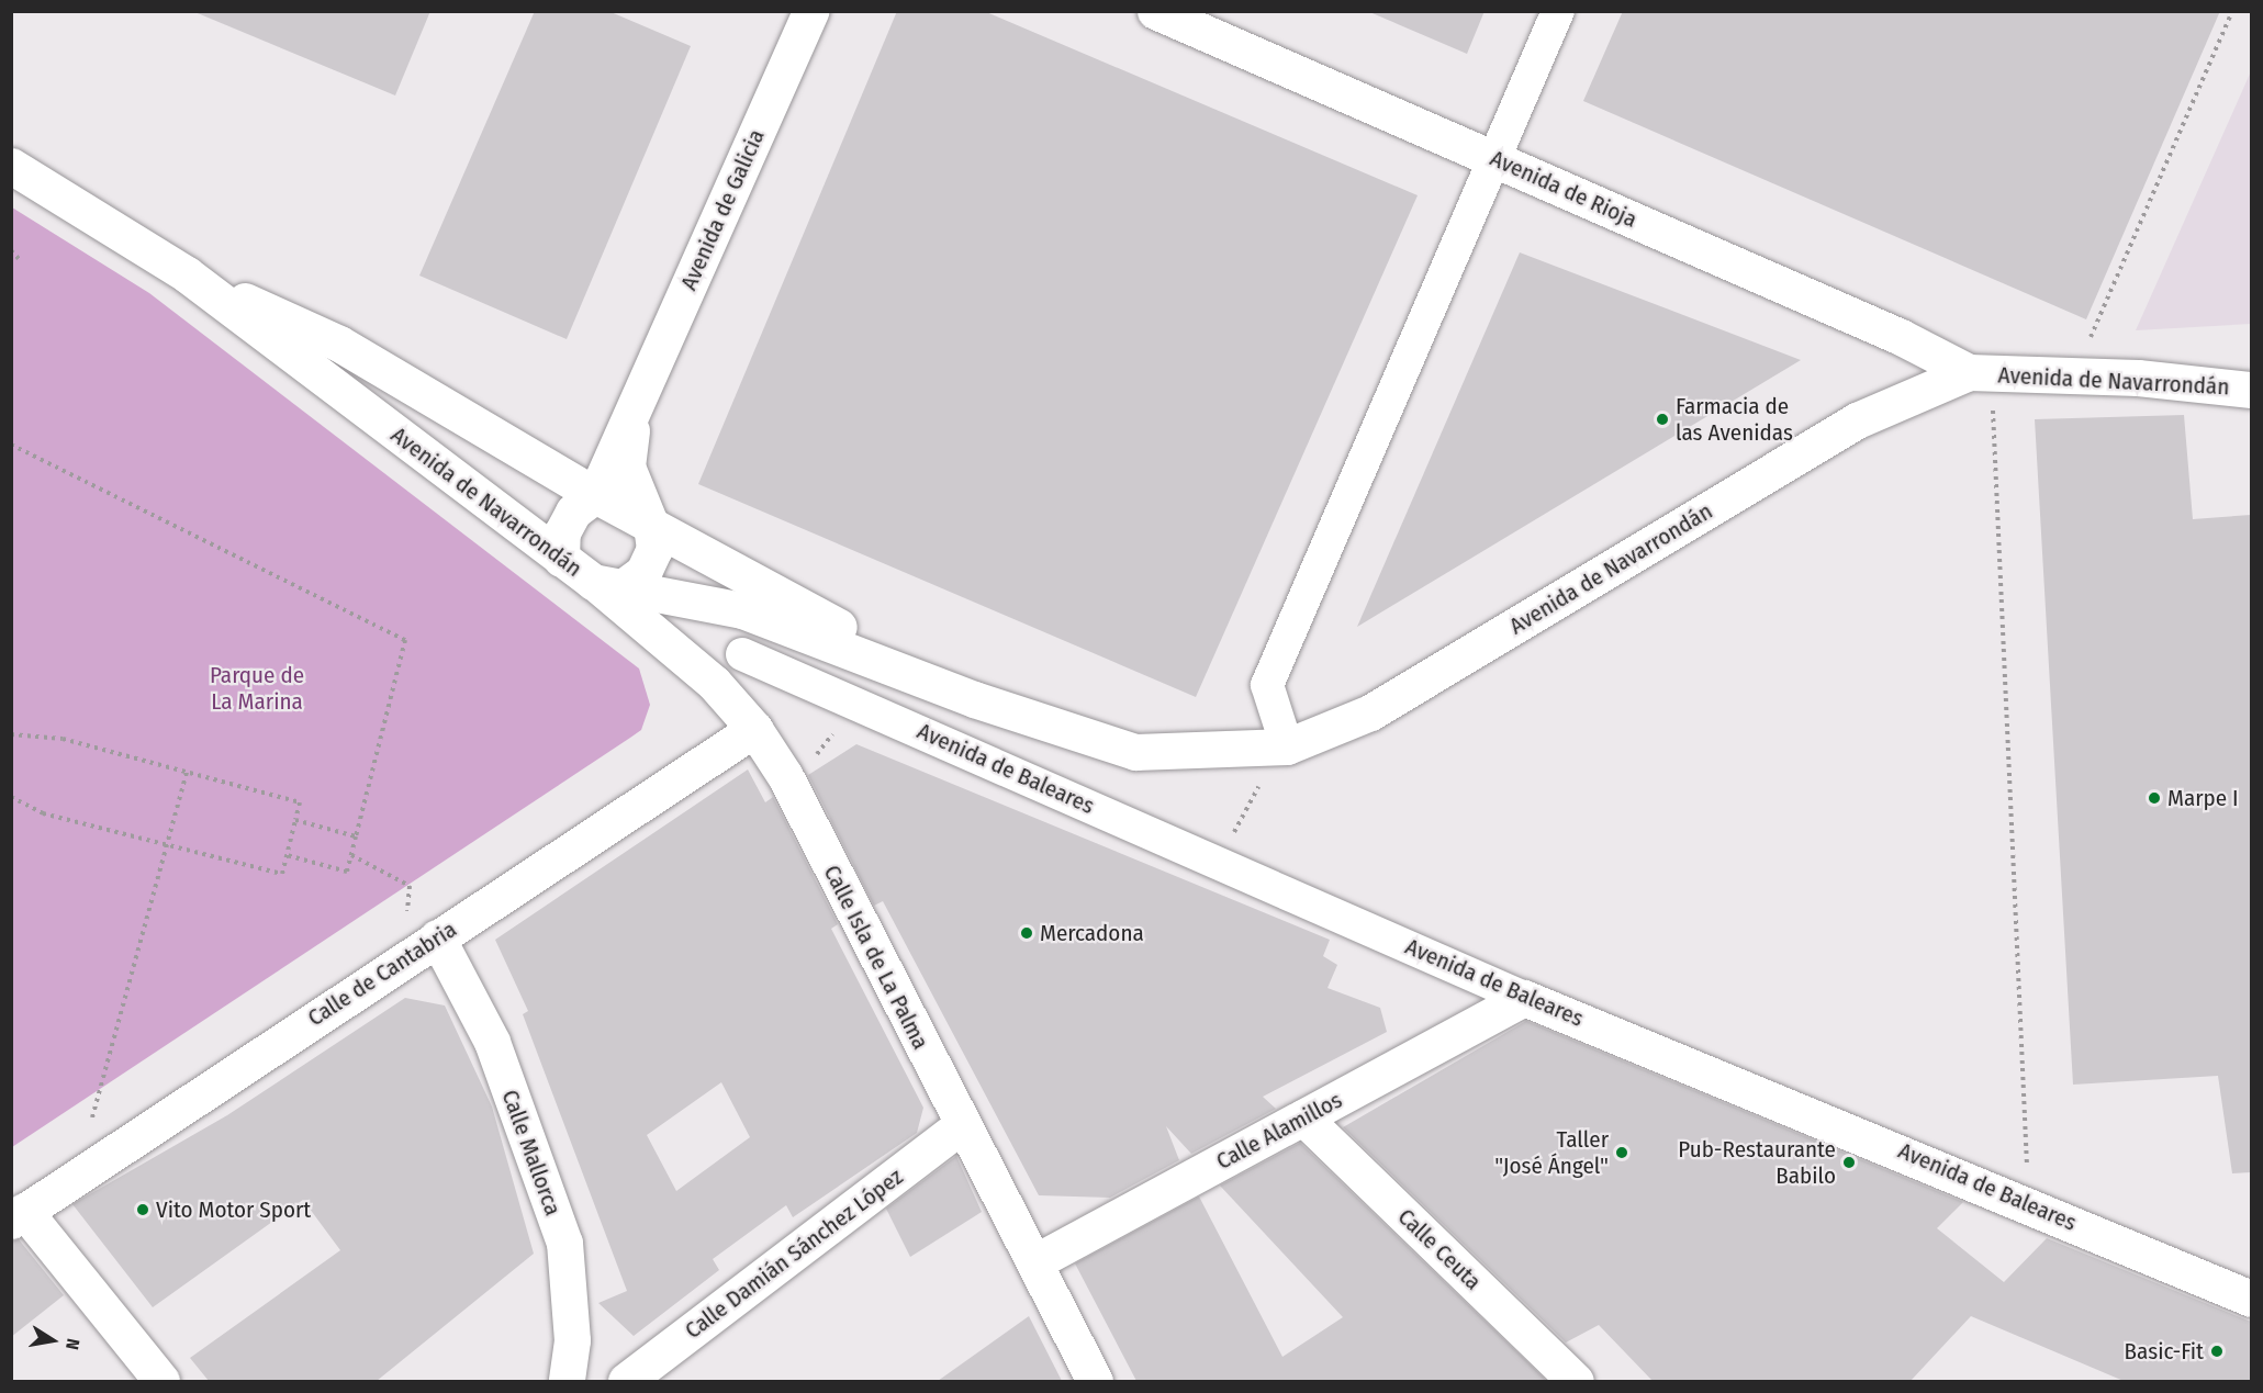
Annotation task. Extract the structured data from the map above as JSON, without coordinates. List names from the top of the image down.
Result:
{
  "streets": {
    "street": [
      "Avenida de Rioja",
      "Avenida de Galicia",
      "Avenida de Navarrondán",
      "Avenida de Baleares",
      "Calle Isla de La Palma",
      "Calle de Cantabria",
      "Calle Alamillos",
      "Calle Mallorca",
      "Calle Ceuta",
      "Calle Damián Sánchez López"
    ]
  },
  "crossings": [
    ["Avenida de Rioja", "Avenida de Navarrondán"],
    ["Avenida de Galicia", "Avenida de Navarrondán"],
    ["Avenida de Galicia", "Calle Isla de La Palma"],
    ["Avenida de Navarrondán", "Calle Isla de La Palma"],
    ["Avenida de Baleares", "Calle Alamillos"],
    ["Calle Isla de La Palma", "Calle de Cantabria"],
    ["Calle Isla de La Palma", "Calle Alamillos"],
    ["Calle Isla de La Palma", "Calle Damián Sánchez López"],
    ["Calle de Cantabria", "Calle Mallorca"],
    ["Calle Alamillos", "Calle Ceuta"]
  ],
  "parks": ["Parque de La Marina"],
  "places": [
    "Farmacia de las Avenidas",
    "Marpe I",
    "Mercadona",
    "Taller \"José Ángel\"",
    "Pub-Restaurante Babilo",
    "Vito Motor Sport",
    "Basic-Fit"
  ],
  "north": "right"
}
